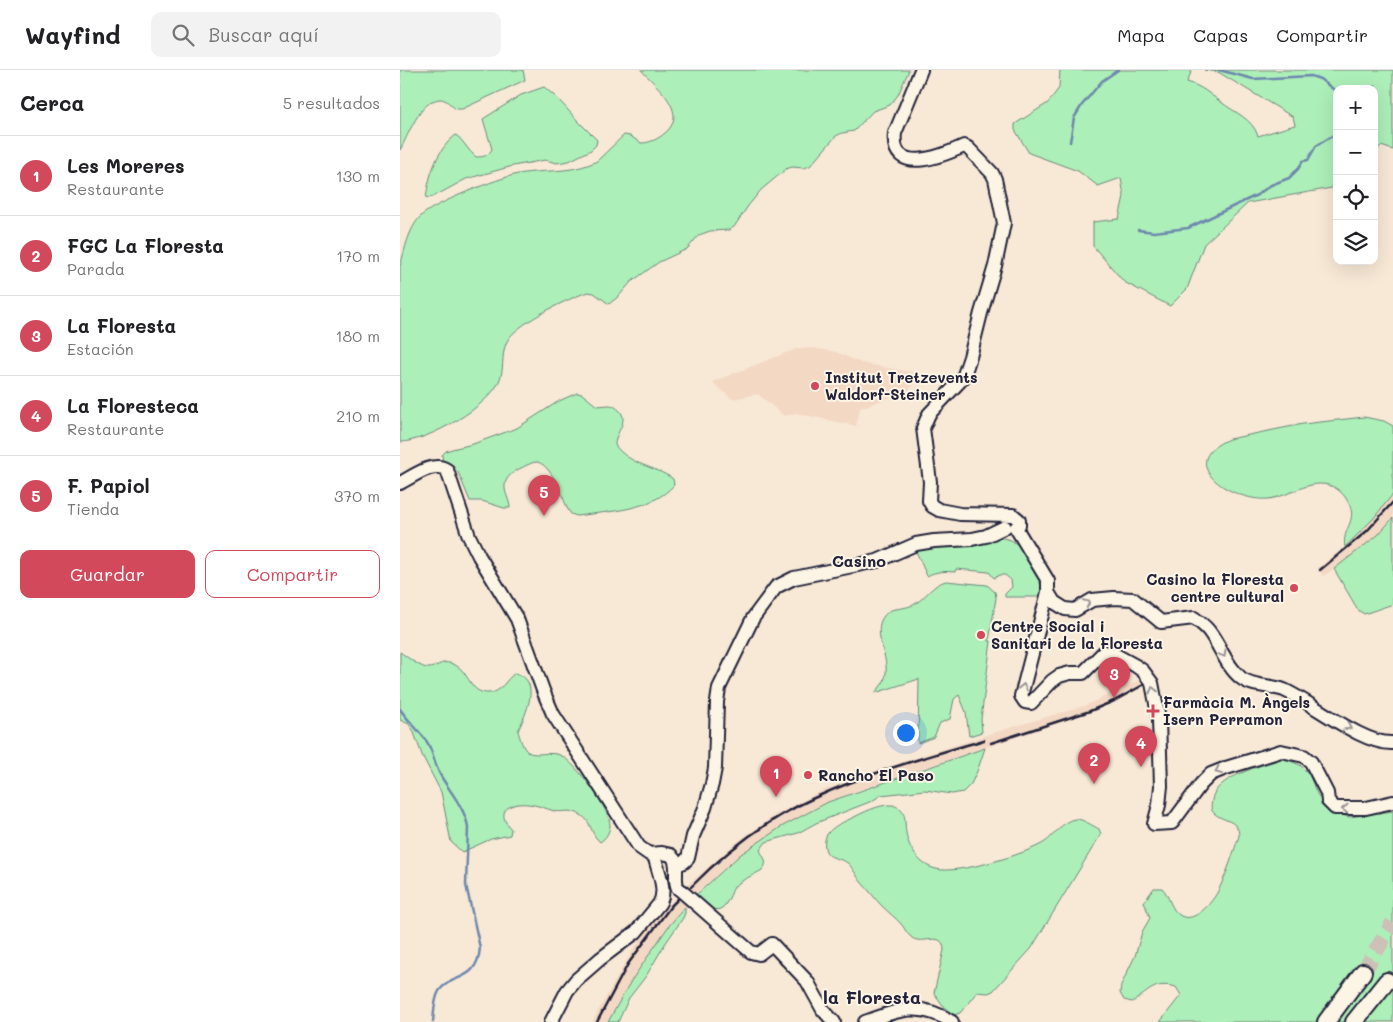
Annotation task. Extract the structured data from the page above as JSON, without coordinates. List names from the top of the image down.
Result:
{
  "districts": ["Casino", "la Floresta"],
  "places": {
    "other": [
      "Institut Tretzevents Waldorf-Steiner",
      "Casino la Floresta centre cultural",
      "Centre Social i Sanitari de la Floresta",
      "Rancho El Paso"
    ],
    "health": ["Farmàcia M. Àngels Isern Perramon"]
  },
  "page": {
    "header": "Wayfind",
    "search": "Buscar aquí",
    "nav": ["Mapa", "Capas", "Compartir"],
    "heading": ["Cerca", "5 resultados"],
    "map_buttons": ["+", "−"],
    "list": [
      {
        "mark": "1",
        "name": "Les Moreres",
        "note": "Restaurante",
        "value": "130 m"
      },
      {
        "mark": "2",
        "name": "FGC La Floresta",
        "note": "Parada",
        "value": "170 m"
      },
      {
        "mark": "3",
        "name": "La Floresta",
        "note": "Estación",
        "value": "180 m"
      },
      {
        "mark": "4",
        "name": "La Floresteca",
        "note": "Restaurante",
        "value": "210 m"
      },
      {
        "mark": "5",
        "name": "F. Papiol",
        "note": "Tienda",
        "value": "370 m"
      }
    ],
    "pins": [
      "5",
      "3",
      "4",
      "2",
      "1"
    ],
    "buttons": ["Guardar", "Compartir"]
  }
}
